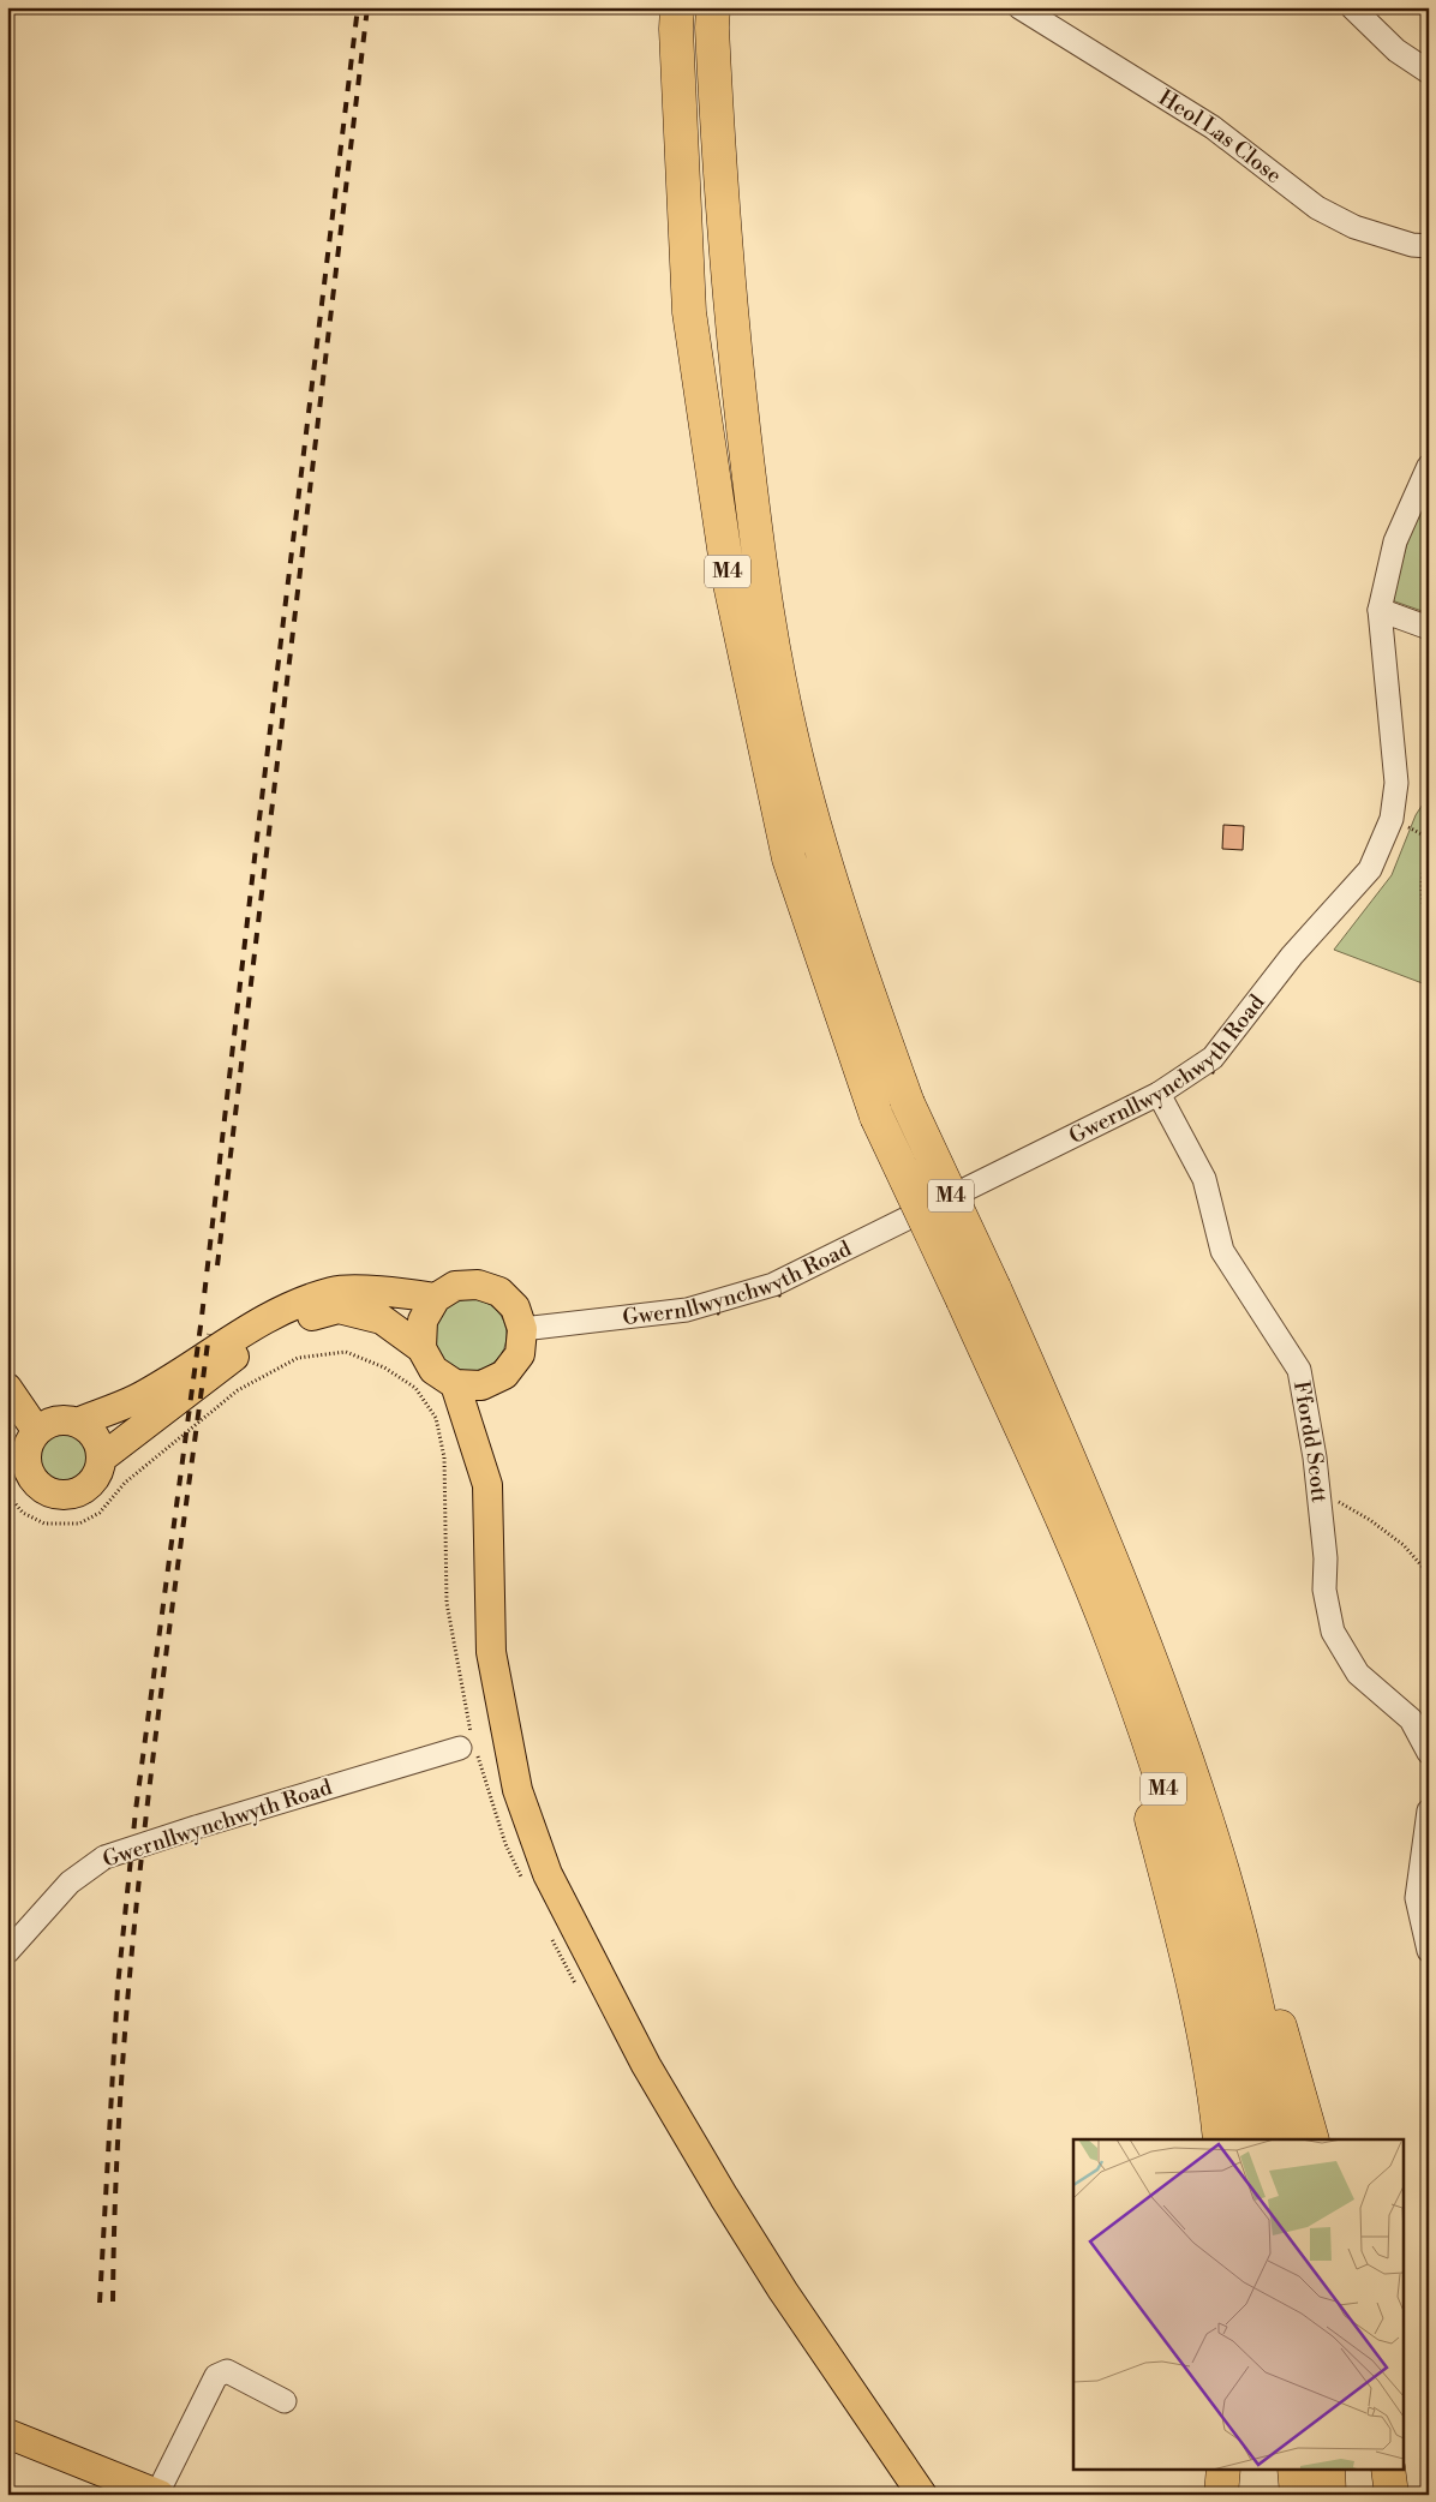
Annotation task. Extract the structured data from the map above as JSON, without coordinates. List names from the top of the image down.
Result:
{
  "streets": {
    "highway": ["M4"],
    "street": ["Heol Las Close", "Gwernllwynchwyth Road", "Ffordd Scott"]
  },
  "crossings": [
    ["Gwernllwynchwyth Road", "Ffordd Scott"]
  ]
}
